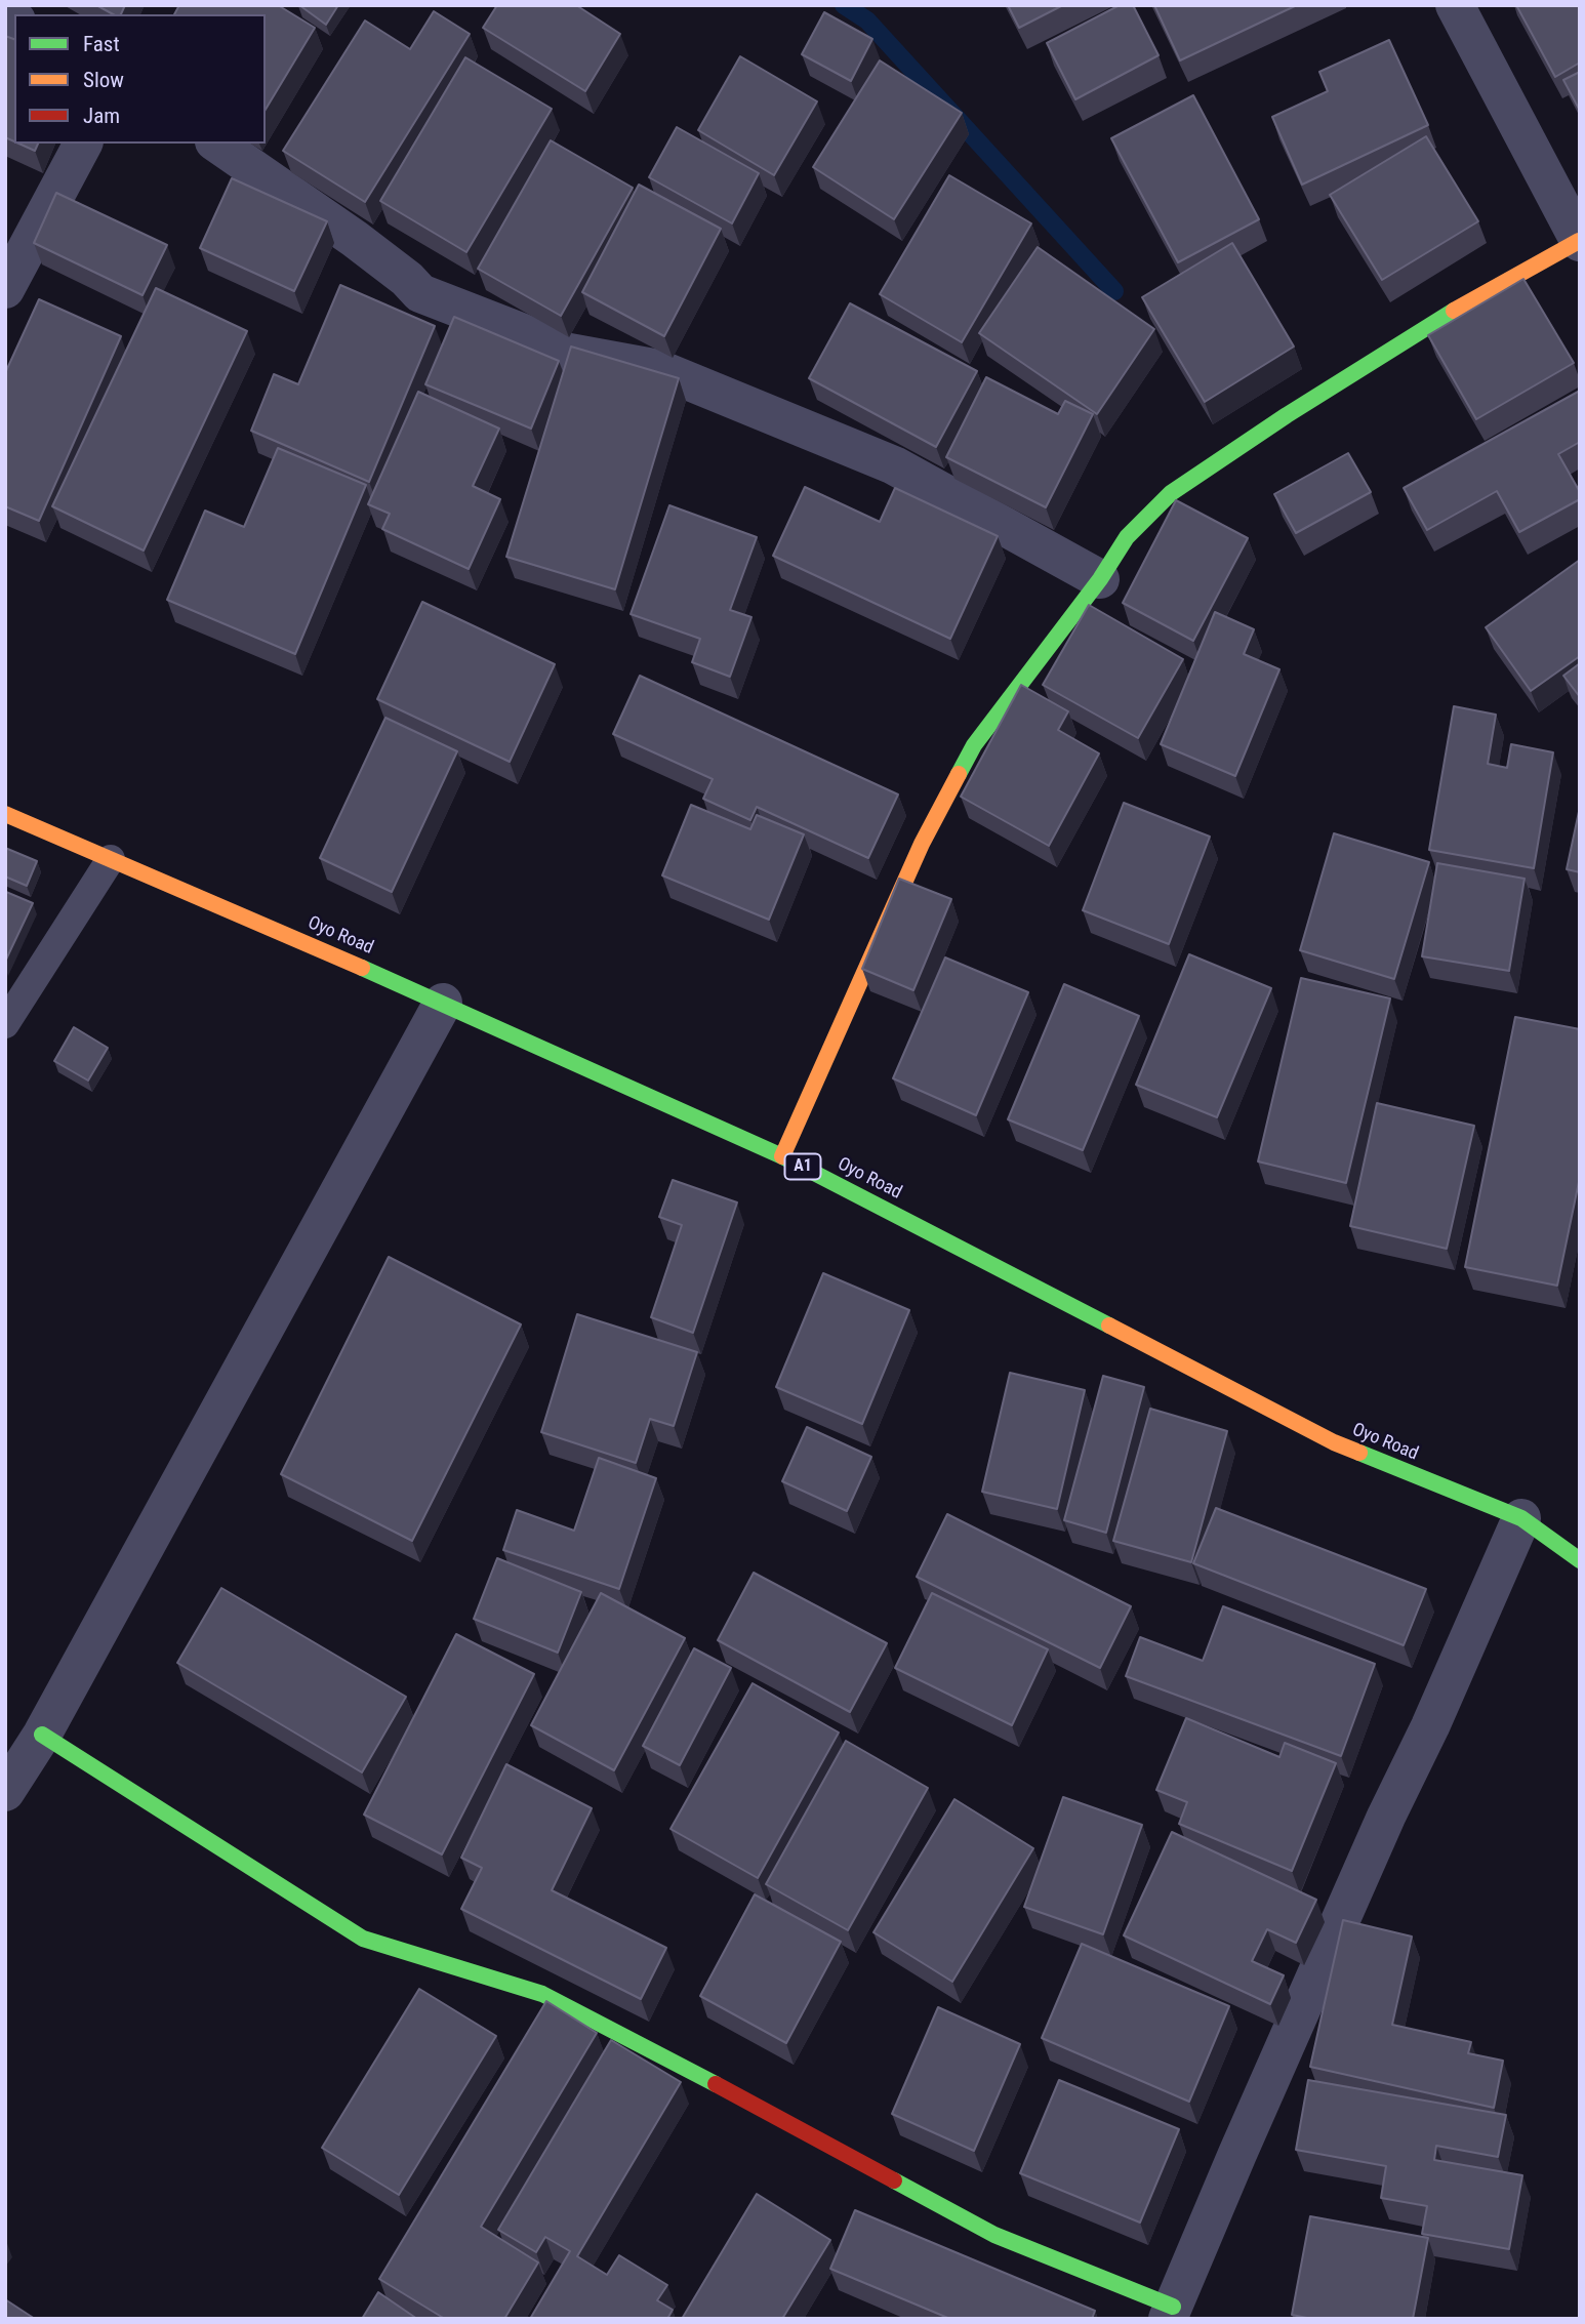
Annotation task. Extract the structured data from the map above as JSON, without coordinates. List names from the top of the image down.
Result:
{
  "streets": {
    "main road": ["Oyo Road", "A1"]
  },
  "legend": ["Fast", "Slow", "Jam"]
}
